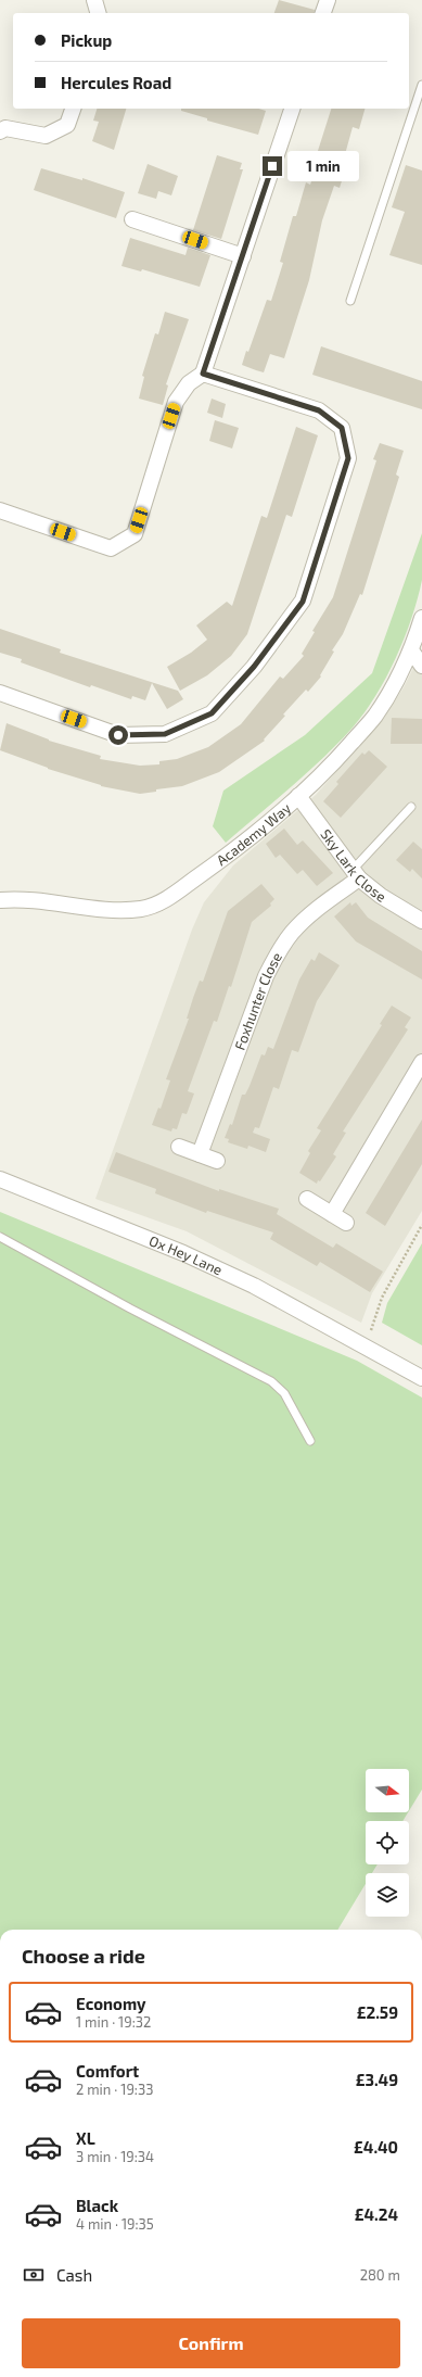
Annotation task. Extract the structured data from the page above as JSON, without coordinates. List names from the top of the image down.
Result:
{
  "streets": {
    "street": [
      "Academy Way",
      "Sky Lark Close",
      "Foxhunter Close",
      "Ox Hey Lane"
    ]
  },
  "crossings": [
    ["Academy Way", "Sky Lark Close"],
    ["Sky Lark Close", "Foxhunter Close"]
  ],
  "north": "right",
  "page": {
    "banner": ["Pickup", "Hercules Road"],
    "bubble": "1 min",
    "heading": "Choose a ride",
    "list": [
      {
        "name": "Economy",
        "note": "1 min · 19:32",
        "value": "£2.59"
      },
      {
        "name": "Comfort",
        "note": "2 min · 19:33",
        "value": "£3.49"
      },
      {
        "name": "XL",
        "note": "3 min · 19:34",
        "value": "£4.40"
      },
      {
        "name": "Black",
        "note": "4 min · 19:35",
        "value": "£4.24"
      }
    ],
    "pay": ["Cash", "280 m"],
    "buttons": "Confirm"
  }
}
